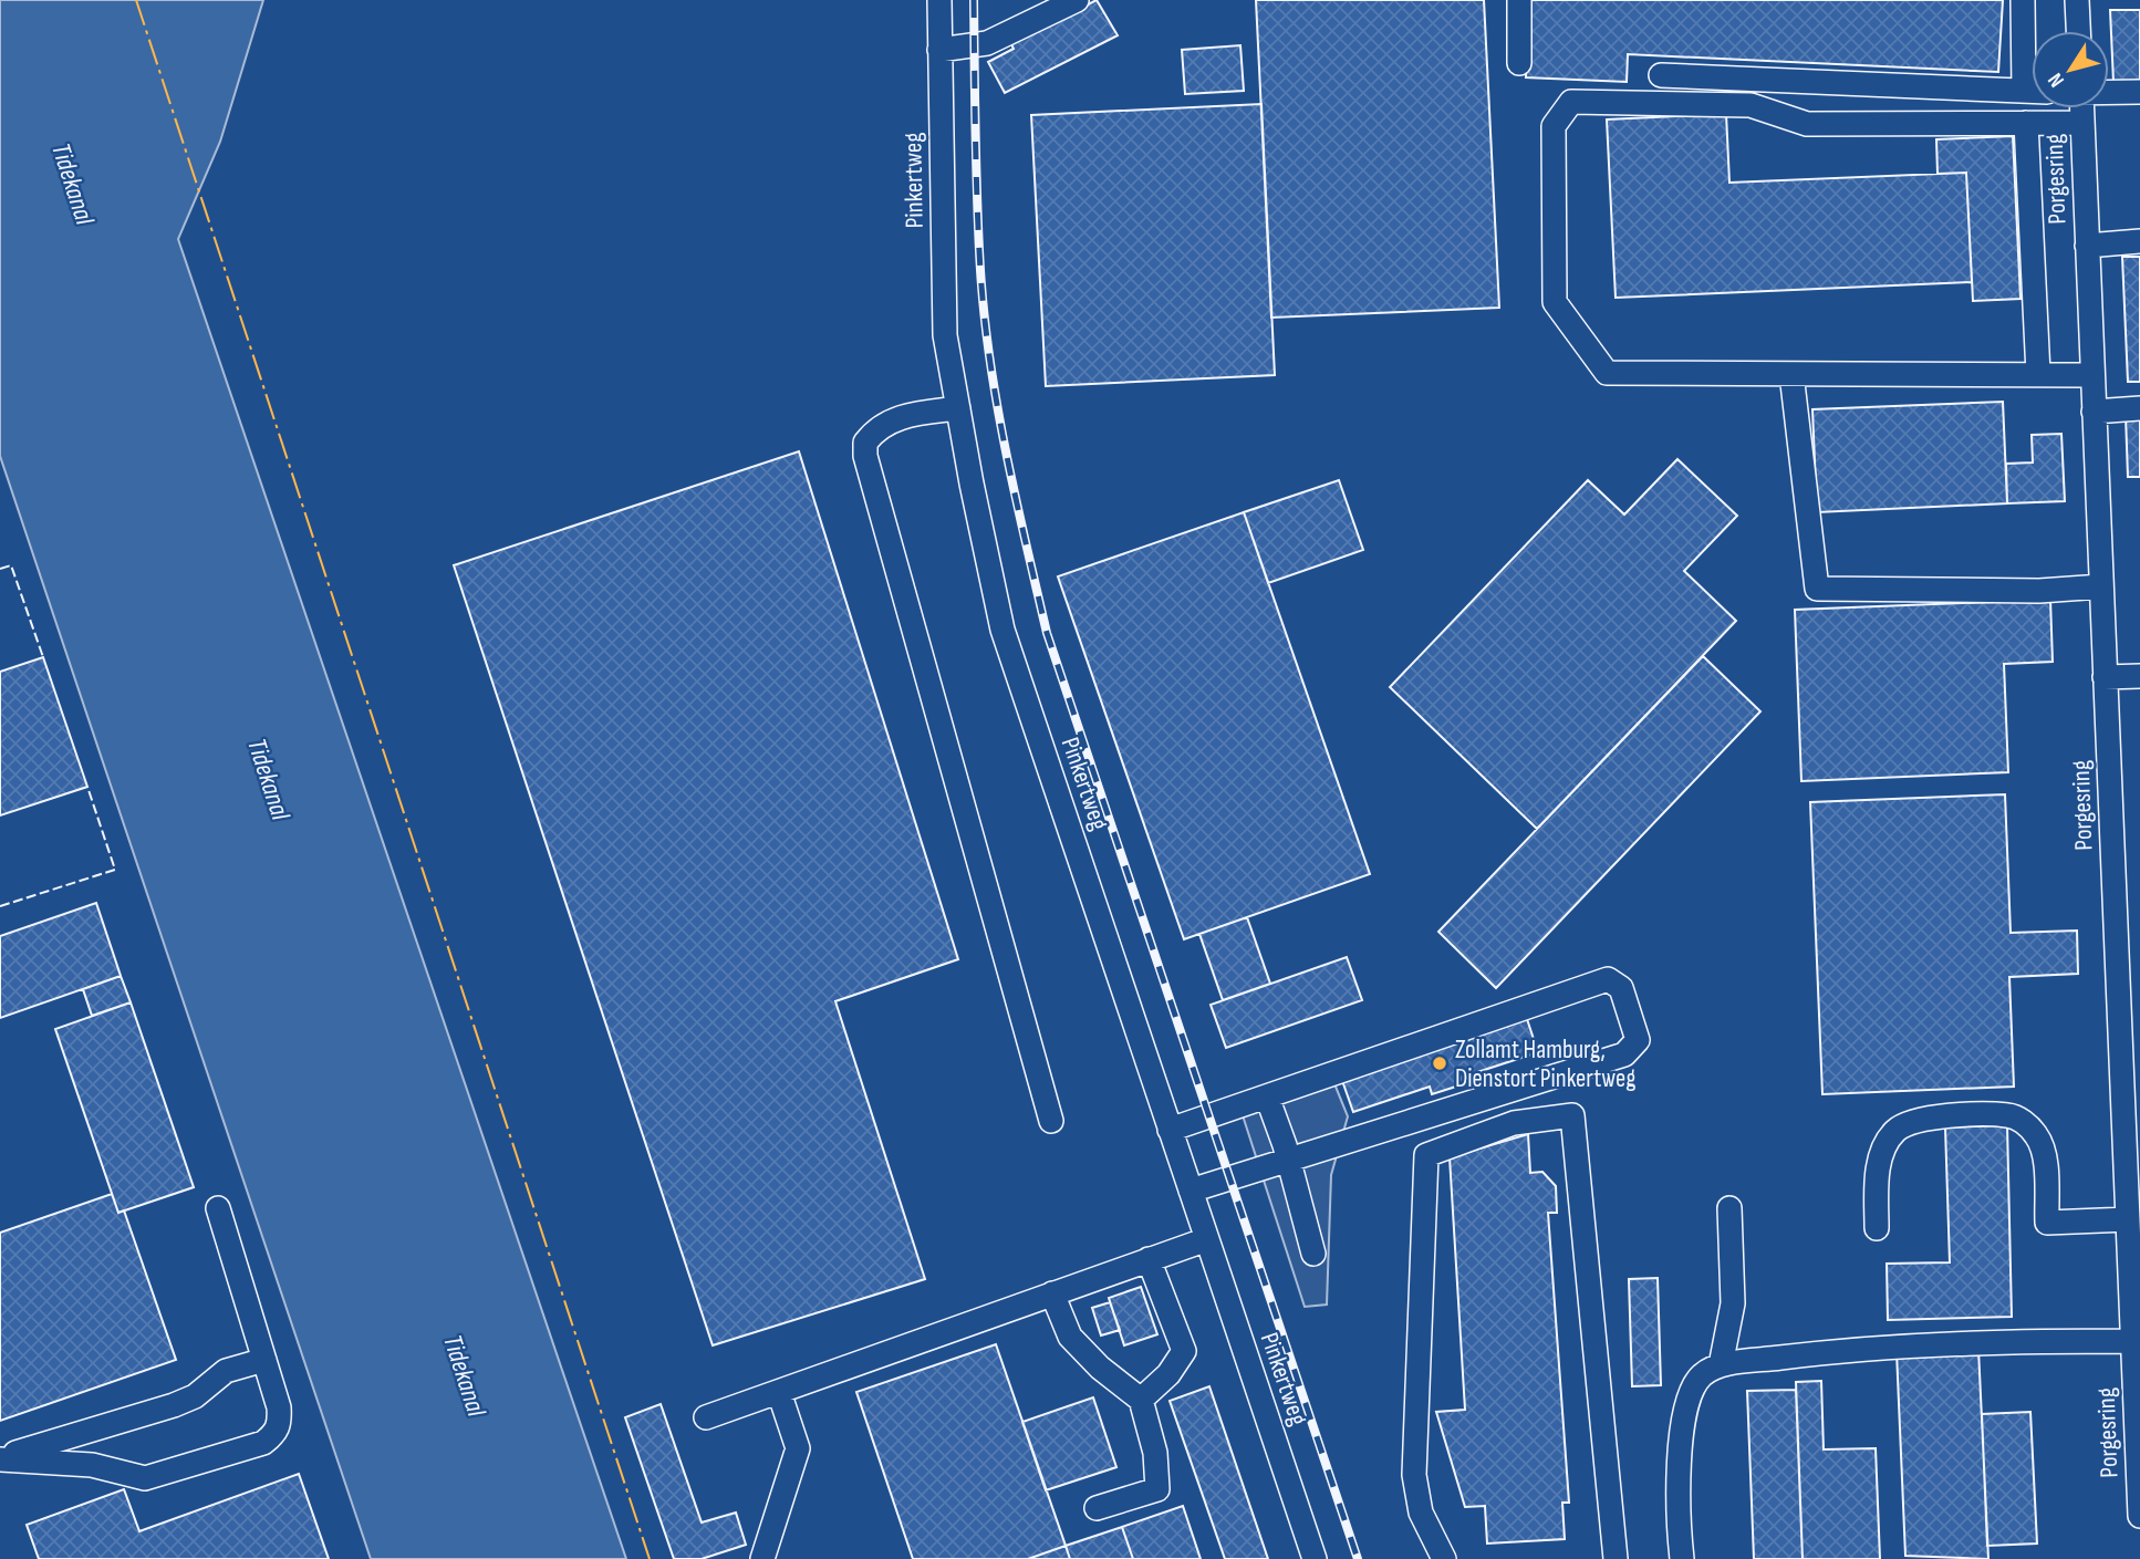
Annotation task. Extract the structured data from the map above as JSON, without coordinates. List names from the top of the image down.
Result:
{
  "streets": {
    "street": ["Porgesring", "Pinkertweg"]
  },
  "water": ["Tidekanal"],
  "places": ["Zollamt Hamburg, Dienstort Pinkertweg"],
  "north": "bottom left"
}
